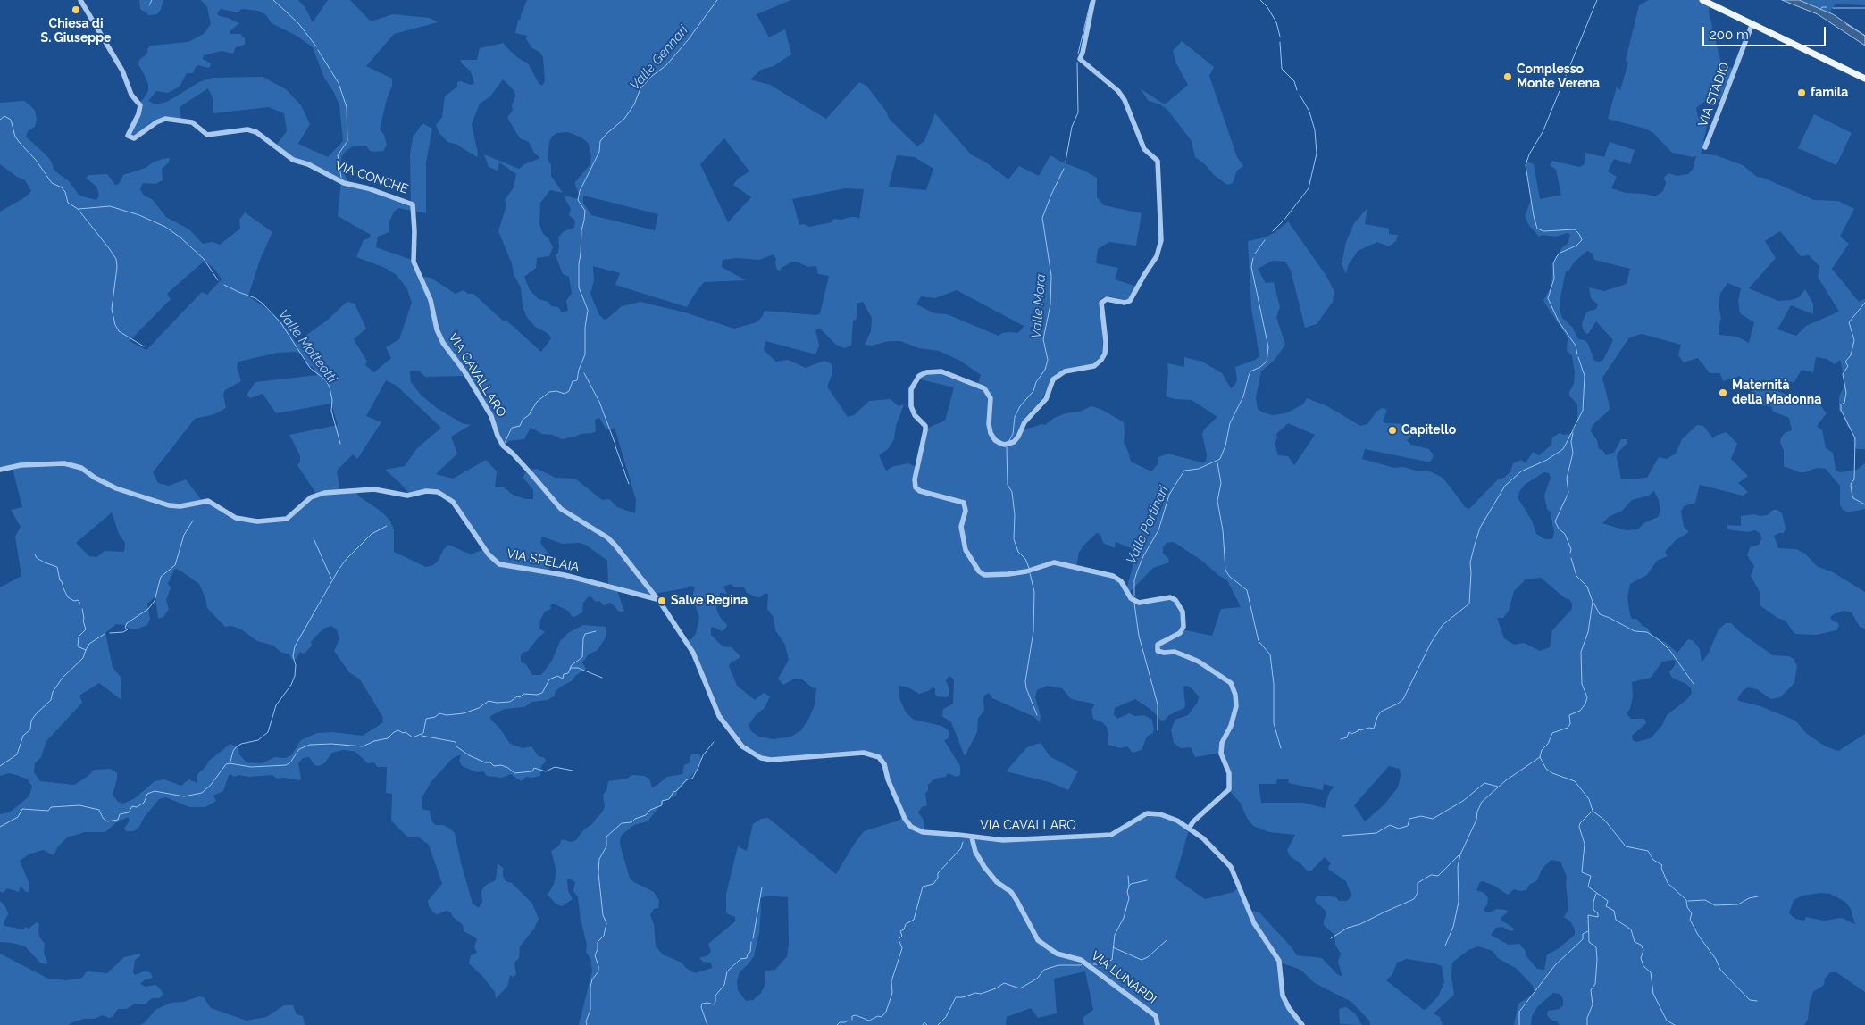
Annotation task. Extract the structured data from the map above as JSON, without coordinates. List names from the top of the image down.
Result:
{
  "streets": {
    "street": [
      "VIA STADIO",
      "VIA CONCHE",
      "VIA CAVALLARO",
      "VIA SPELAIA",
      "VIA LUNARDI"
    ]
  },
  "crossings": [
    ["VIA CONCHE", "VIA CAVALLARO"],
    ["VIA CAVALLARO", "VIA SPELAIA"],
    ["VIA CAVALLARO", "VIA LUNARDI"]
  ],
  "water": [
    "Valle Gennari",
    "Valle Mora",
    "Valle Matteotti",
    "Valle Portinari"
  ],
  "places": [
    "Chiesa di S. Giuseppe",
    "Complesso Monte Verena",
    "famila",
    "Maternità della Madonna",
    "Capitello",
    "Salve Regina"
  ],
  "scale_bar": "200 m"
}
